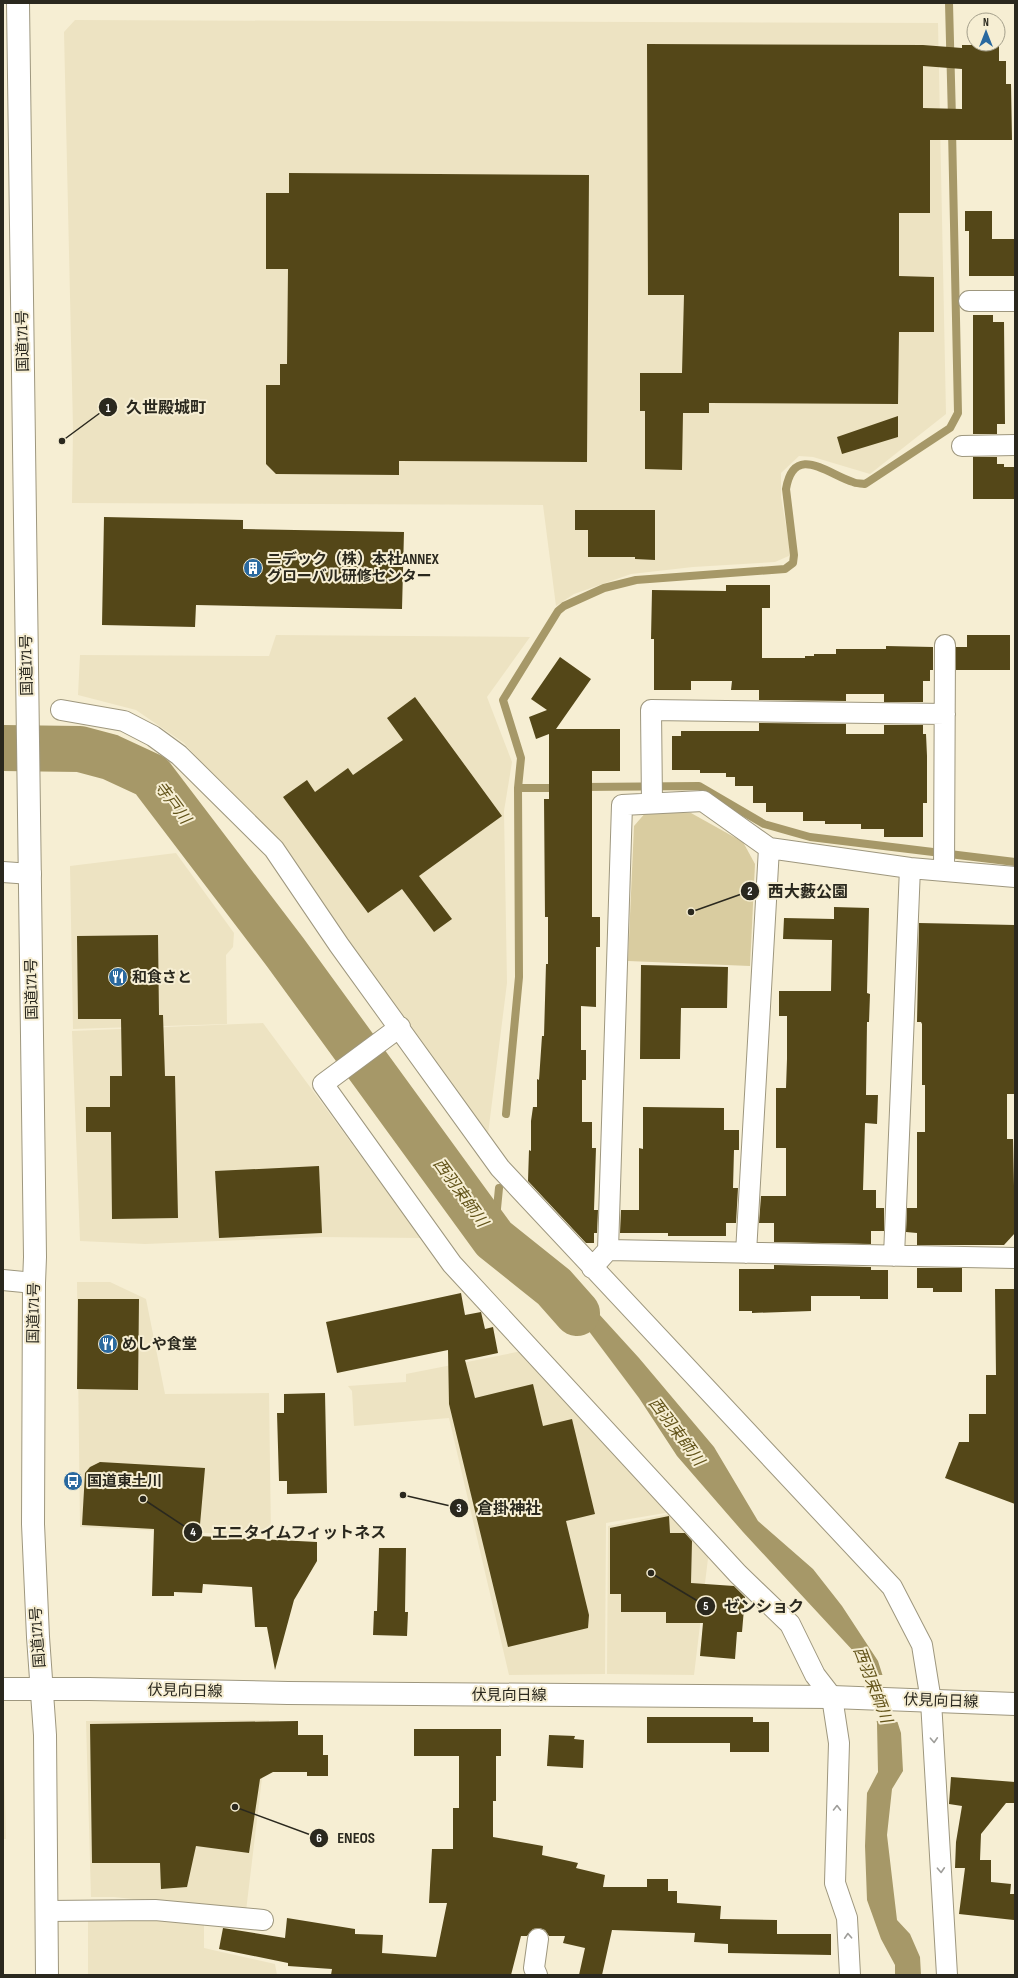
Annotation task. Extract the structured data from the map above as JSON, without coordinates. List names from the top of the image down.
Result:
{
  "streets": {
    "main road": ["国道171号", "伏見向日線"]
  },
  "crossings": [
    ["国道171号", "伏見向日線"]
  ],
  "water": ["寺戸川", "西羽束師川"],
  "places": {
    "other": [
      "久世殿城町",
      "西大藪公園",
      "倉掛神社",
      "エニタイムフィットネス",
      "ゼンショク",
      "ENEOS"
    ],
    "building": ["ニデック（株）本社ANNEX グローバル研修センター"],
    "restaurant": ["和食さと", "めしや食堂"],
    "bus stop": ["国道東土川"]
  },
  "north": "top"
}
